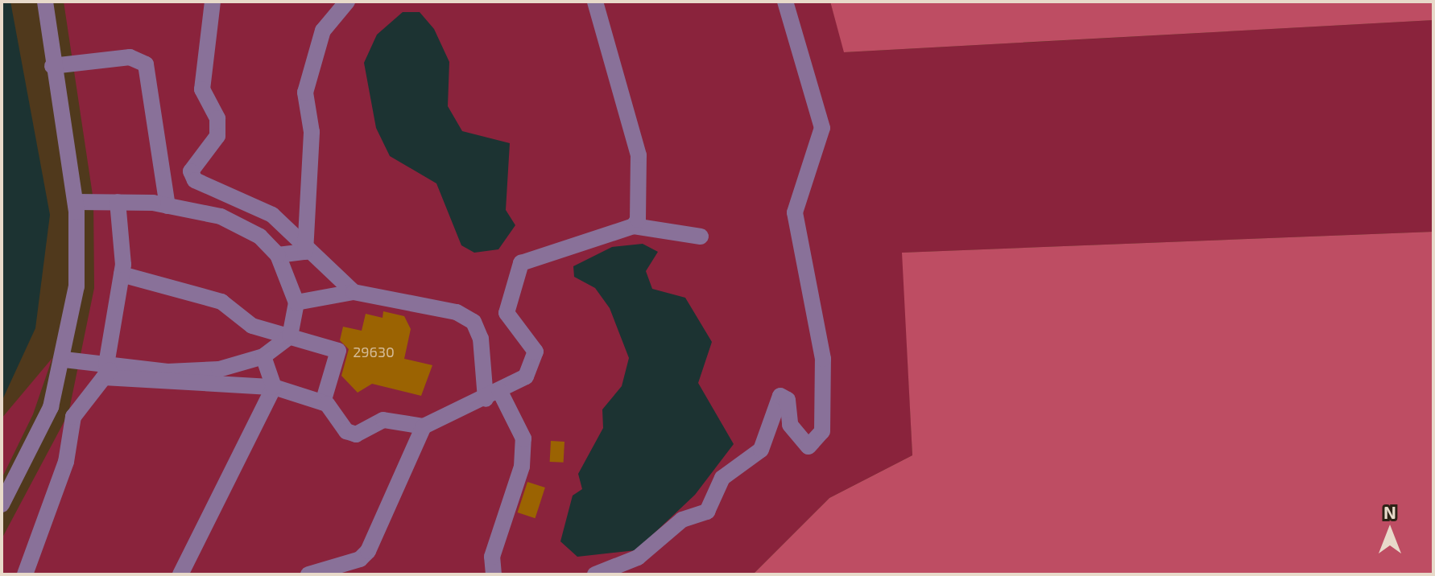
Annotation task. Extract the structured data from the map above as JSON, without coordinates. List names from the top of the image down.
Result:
{
  "house_numbers": ["29630"],
  "north": "top"
}
